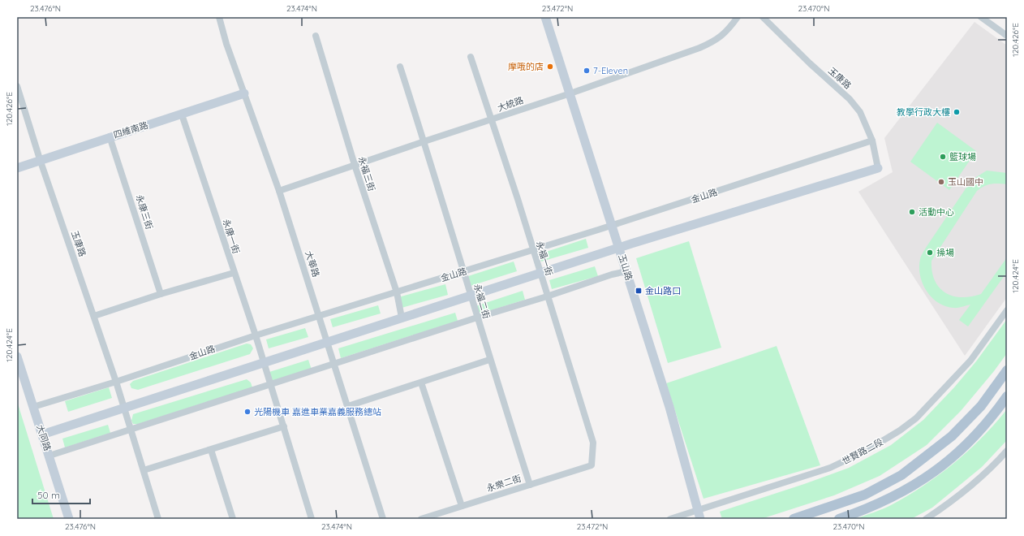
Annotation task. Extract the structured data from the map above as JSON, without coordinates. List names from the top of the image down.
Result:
{
  "streets": {
    "street": [
      "玉康路",
      "大統路",
      "四維南路",
      "永福三街",
      "金山路",
      "永康三街",
      "永康一街",
      "永福一街",
      "大華路",
      "玉山路",
      "永福二街",
      "大同路",
      "世賢路二段",
      "永樂二街"
    ]
  },
  "crossings": [
    ["玉康路", "四維南路"],
    ["玉康路", "金山路"],
    ["大統路", "永福三街"],
    ["大統路", "永福一街"],
    ["大統路", "大華路"],
    ["大統路", "玉山路"],
    ["大統路", "永福二街"],
    ["四維南路", "永康三街"],
    ["四維南路", "永康一街"],
    ["四維南路", "大華路"],
    ["永福三街", "金山路"],
    ["金山路", "永康一街"],
    ["金山路", "永福一街"],
    ["金山路", "大華路"],
    ["金山路", "玉山路"],
    ["金山路", "永福二街"],
    ["金山路", "大同路"],
    ["永福一街", "永樂二街"],
    ["玉山路", "世賢路二段"],
    ["永福二街", "永樂二街"]
  ],
  "places": {
    "other": [
      "摩哦的店",
      "7-Eleven",
      "教學行政大樓",
      "籃球場",
      "玉山國中",
      "活動中心",
      "操場",
      "光陽機車 嘉進車業嘉義服務總站"
    ],
    "transit": ["金山路口"]
  },
  "scale_bar": "50 m",
  "coordinates": [
    "23.476°N",
    "23.474°N",
    "23.472°N",
    "23.470°N",
    "120.426°E",
    "120.424°E"
  ]
}
